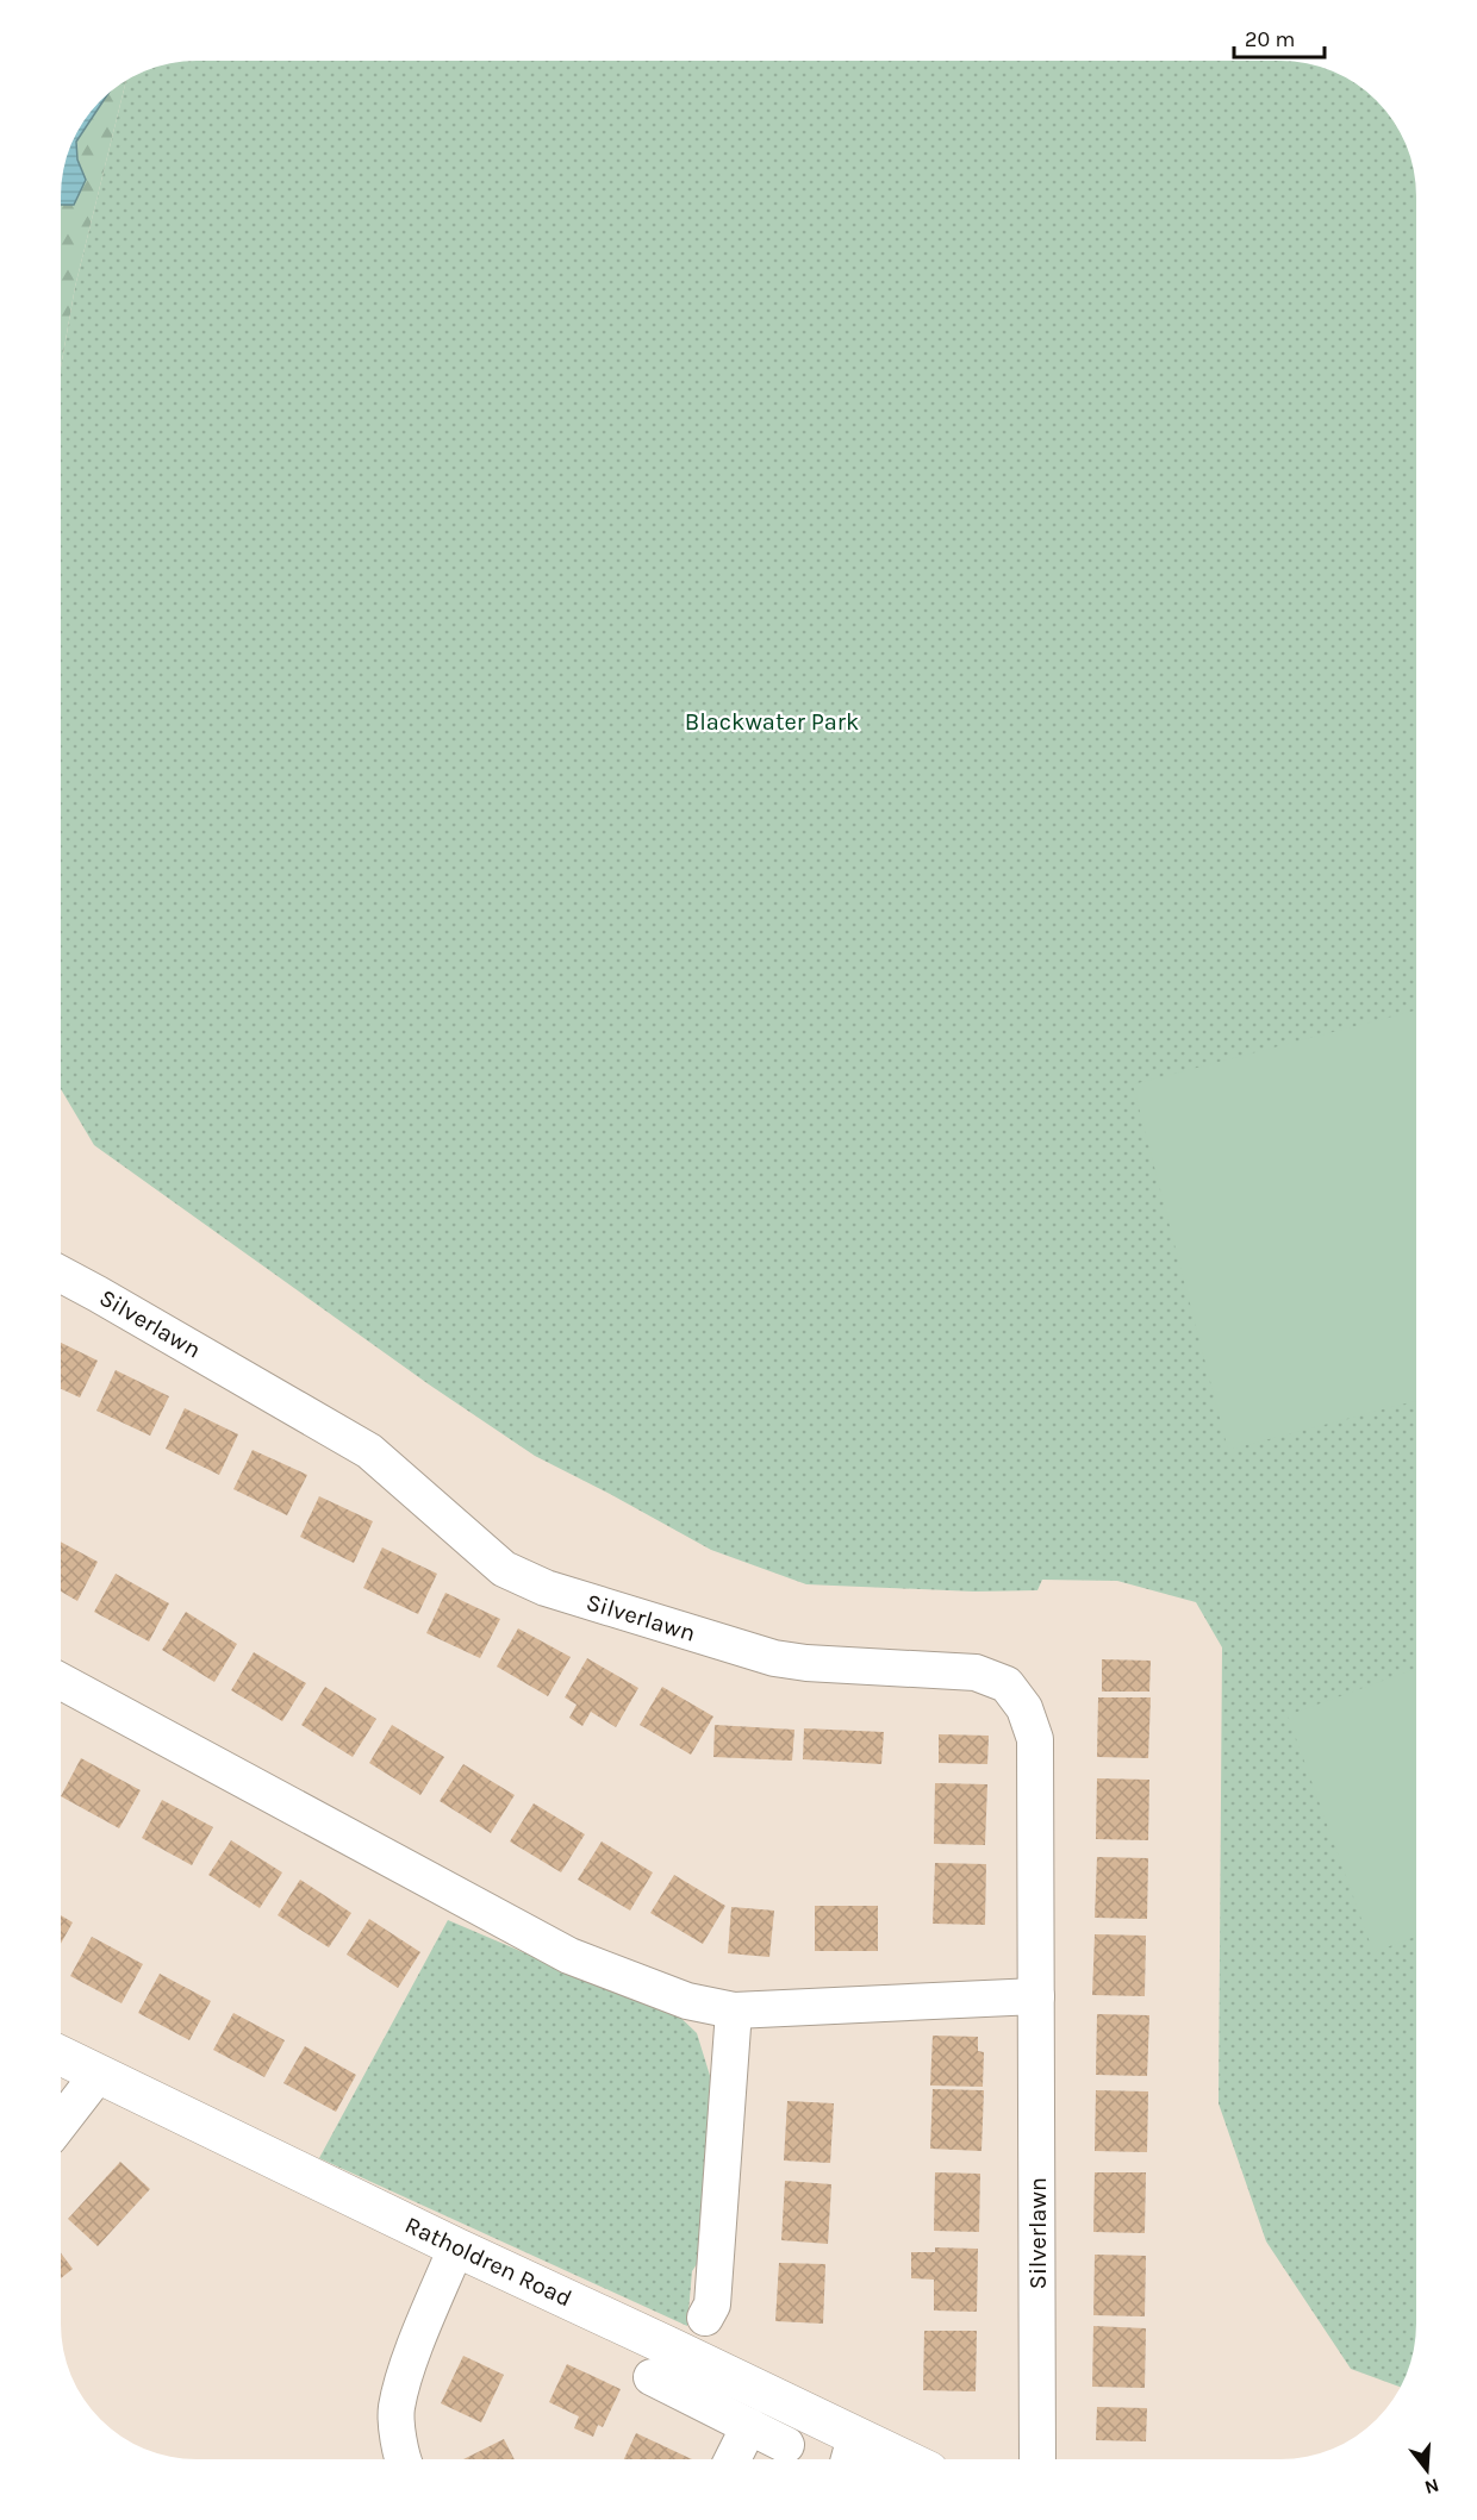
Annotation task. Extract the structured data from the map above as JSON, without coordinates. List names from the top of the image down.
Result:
{
  "streets": {
    "street": ["Silverlawn", "Ratholdren Road"]
  },
  "parks": ["Blackwater Park"],
  "scale_bar": "20 m",
  "north": "bottom"
}
